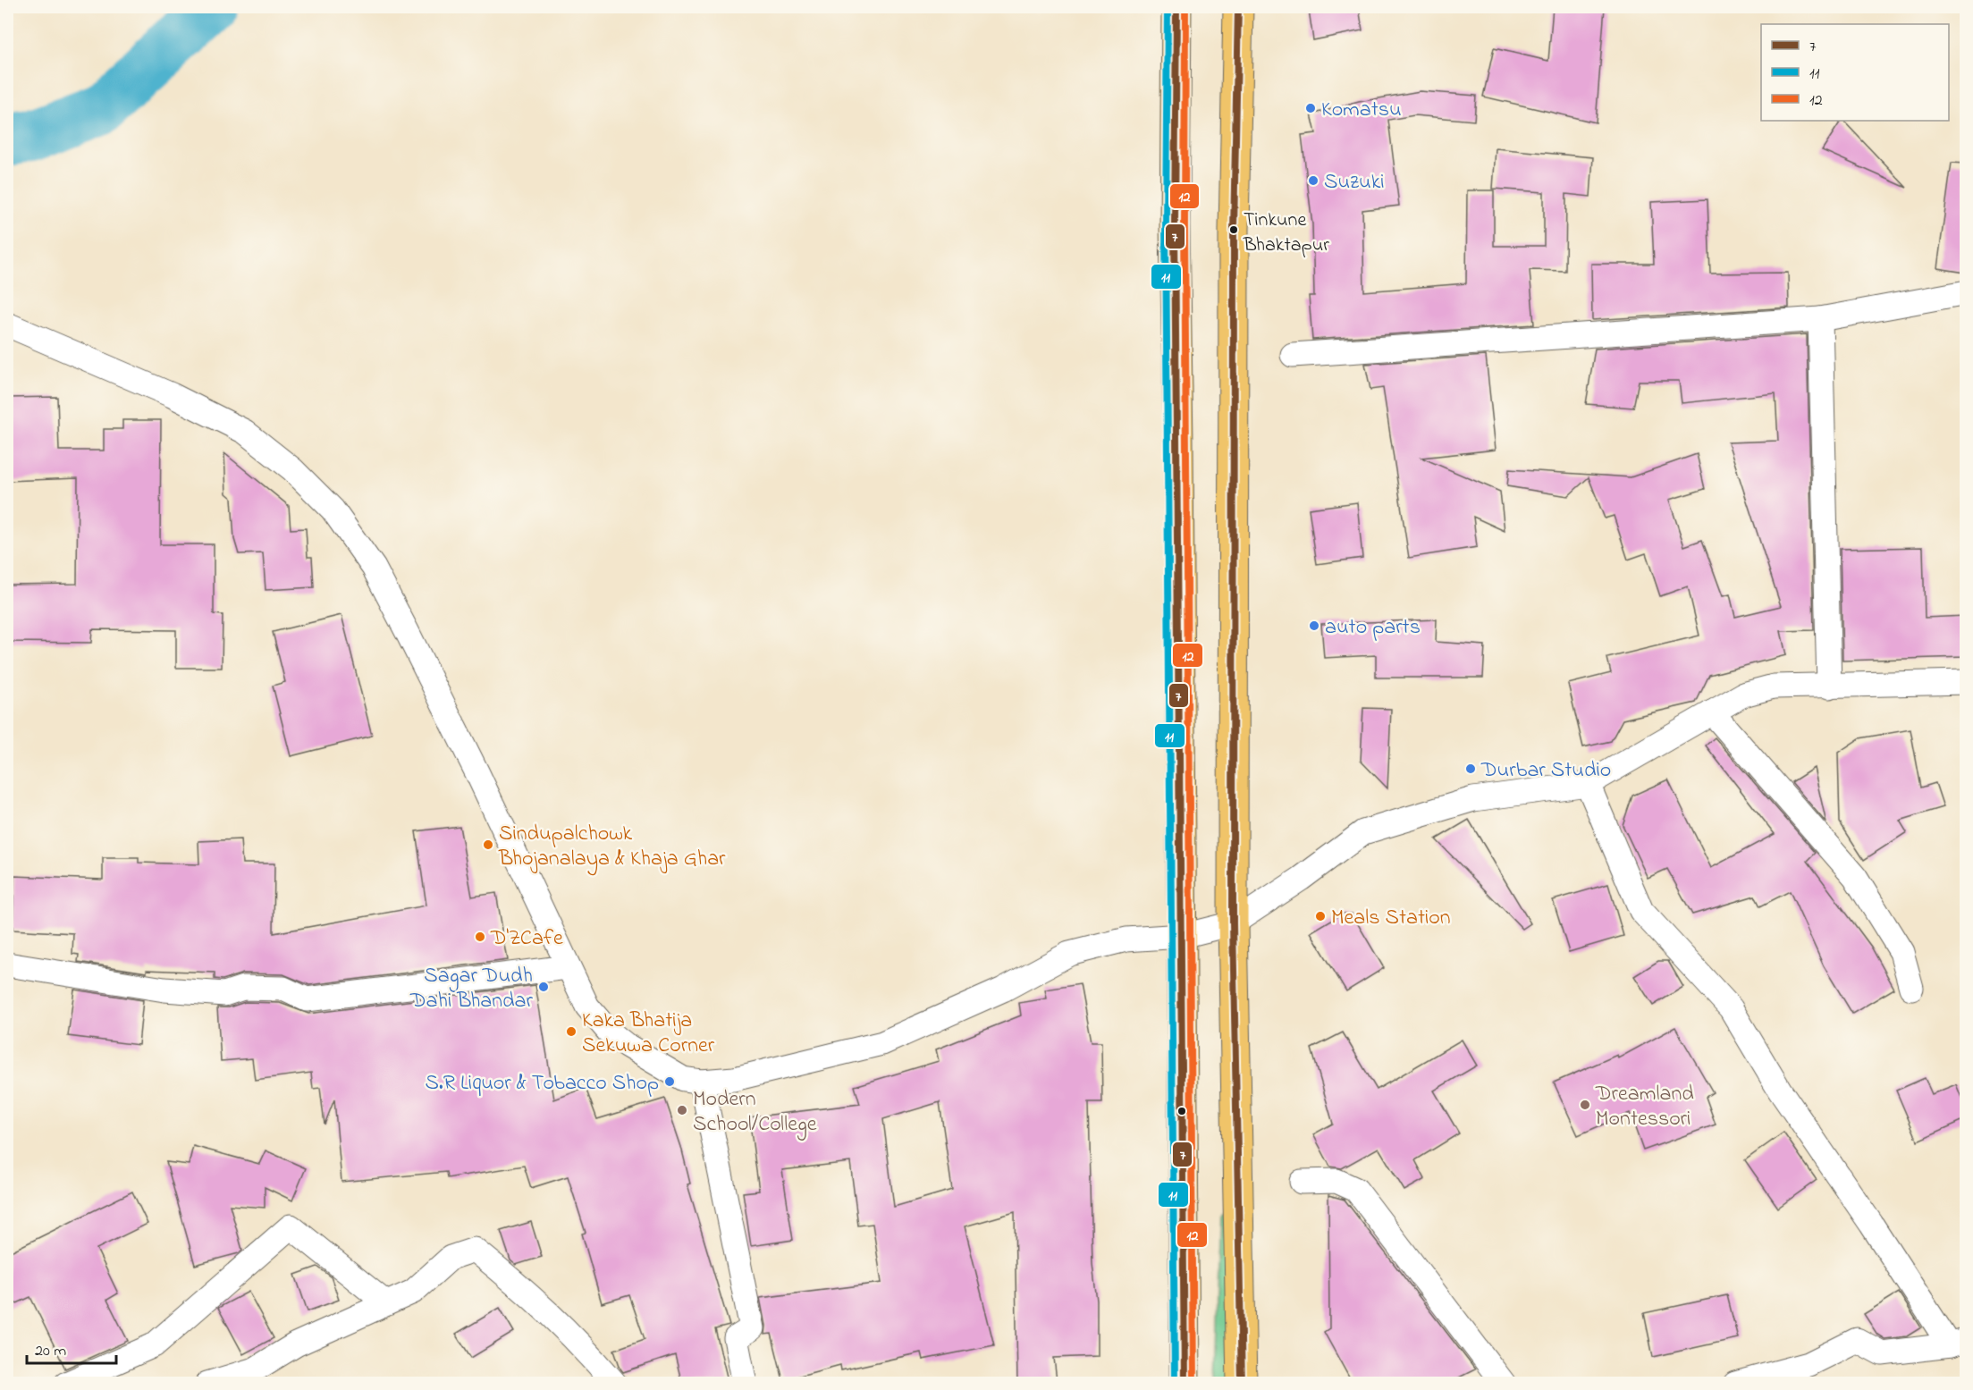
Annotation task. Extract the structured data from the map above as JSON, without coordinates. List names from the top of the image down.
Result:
{
  "places": [
    "Komatsu",
    "Suzuki",
    "Tinkune Bhaktapur",
    "auto parts",
    "Durbar Studio",
    "Sindupalchowk Bhojanalaya & Khaja Ghar",
    "Meals Station",
    "D'ZCafe",
    "Sagar Dudh Dahi Bhandar",
    "Kaka Bhatija Sekuwa Corner",
    "S.R Liquor & Tobacco Shop",
    "Dreamland Montessori",
    "Modern School/College"
  ],
  "lines": ["transit line 7", "transit line 11", "transit line 12"],
  "legend": ["7", "11", "12"],
  "scale_bar": "20 m"
}
